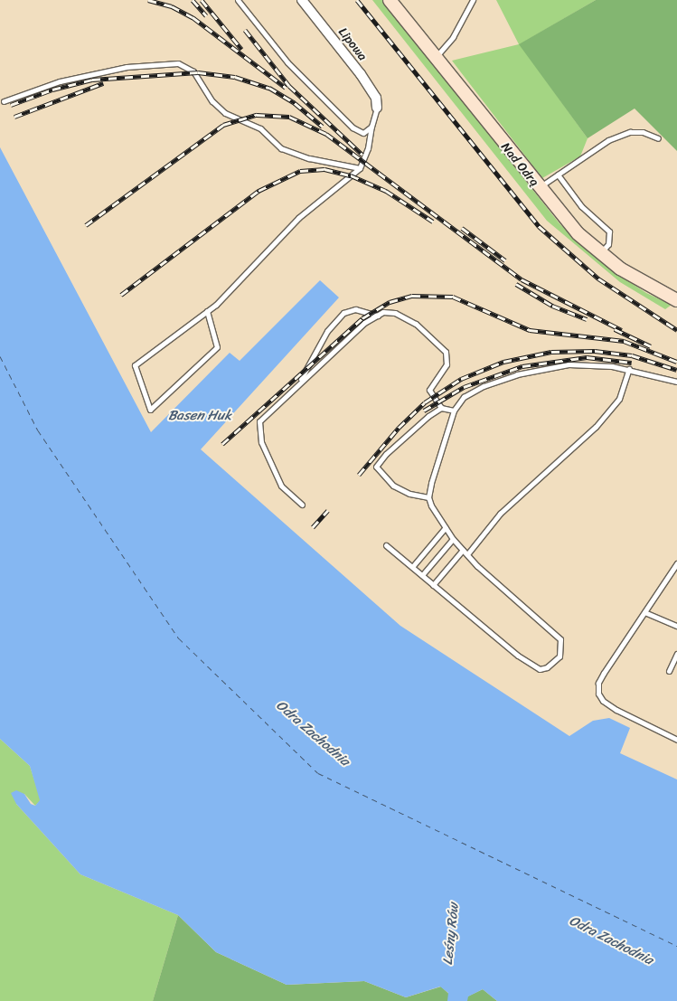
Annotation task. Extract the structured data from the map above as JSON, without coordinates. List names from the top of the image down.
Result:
{
  "streets": {
    "street": ["Lipowa", "Nad Odrą"]
  },
  "water": ["Basen Huk", "Odra Zachodnia", "Leśny Rów"]
}
